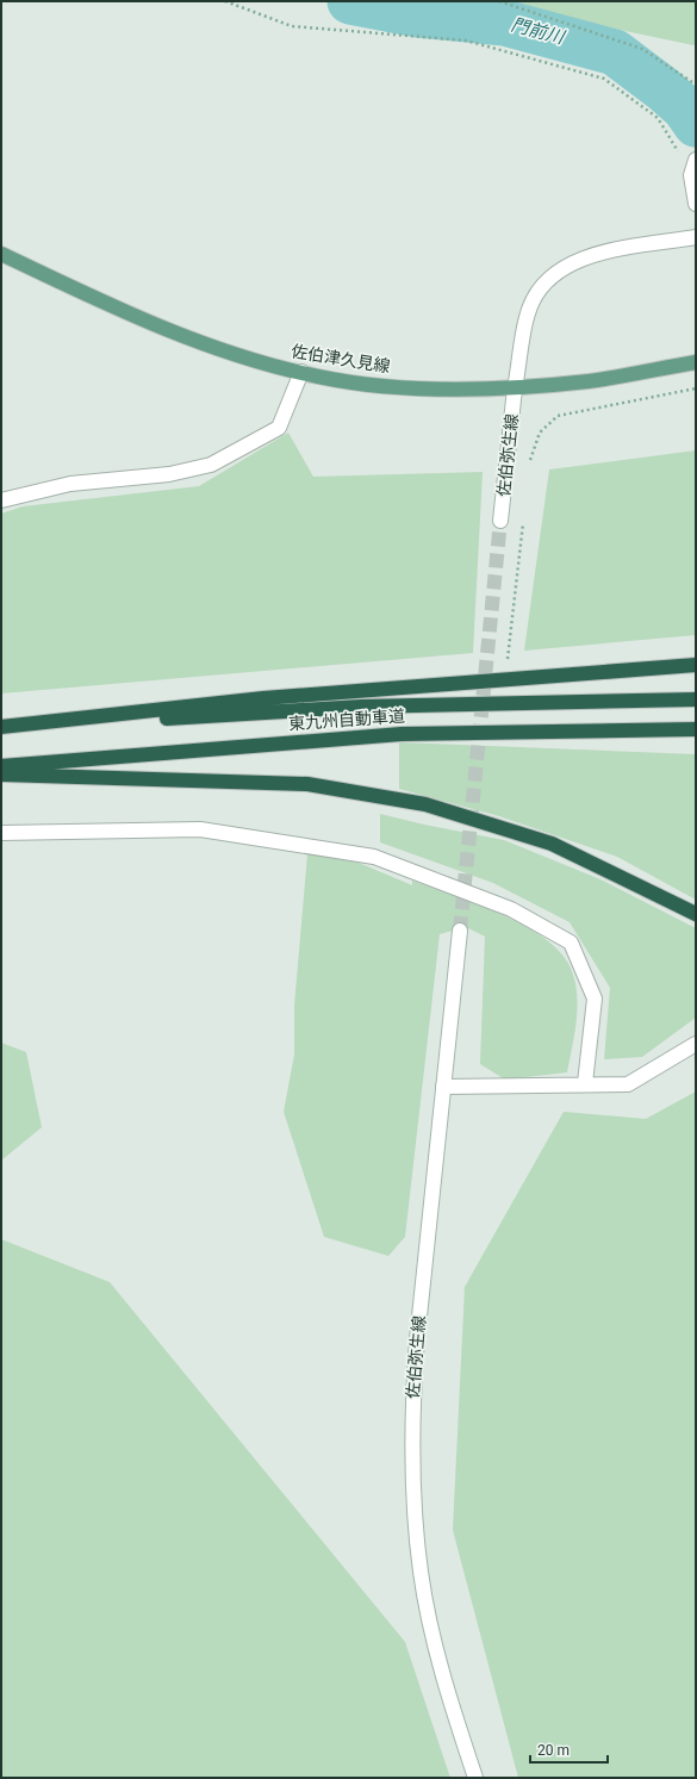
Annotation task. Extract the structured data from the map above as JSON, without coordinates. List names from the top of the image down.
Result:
{
  "streets": {
    "highway": ["東九州自動車道"],
    "main road": ["佐伯津久見線"],
    "street": ["佐伯弥生線"]
  },
  "crossings": [
    ["佐伯津久見線", "佐伯弥生線"]
  ],
  "water": ["門前川"],
  "scale_bar": "20 m"
}
